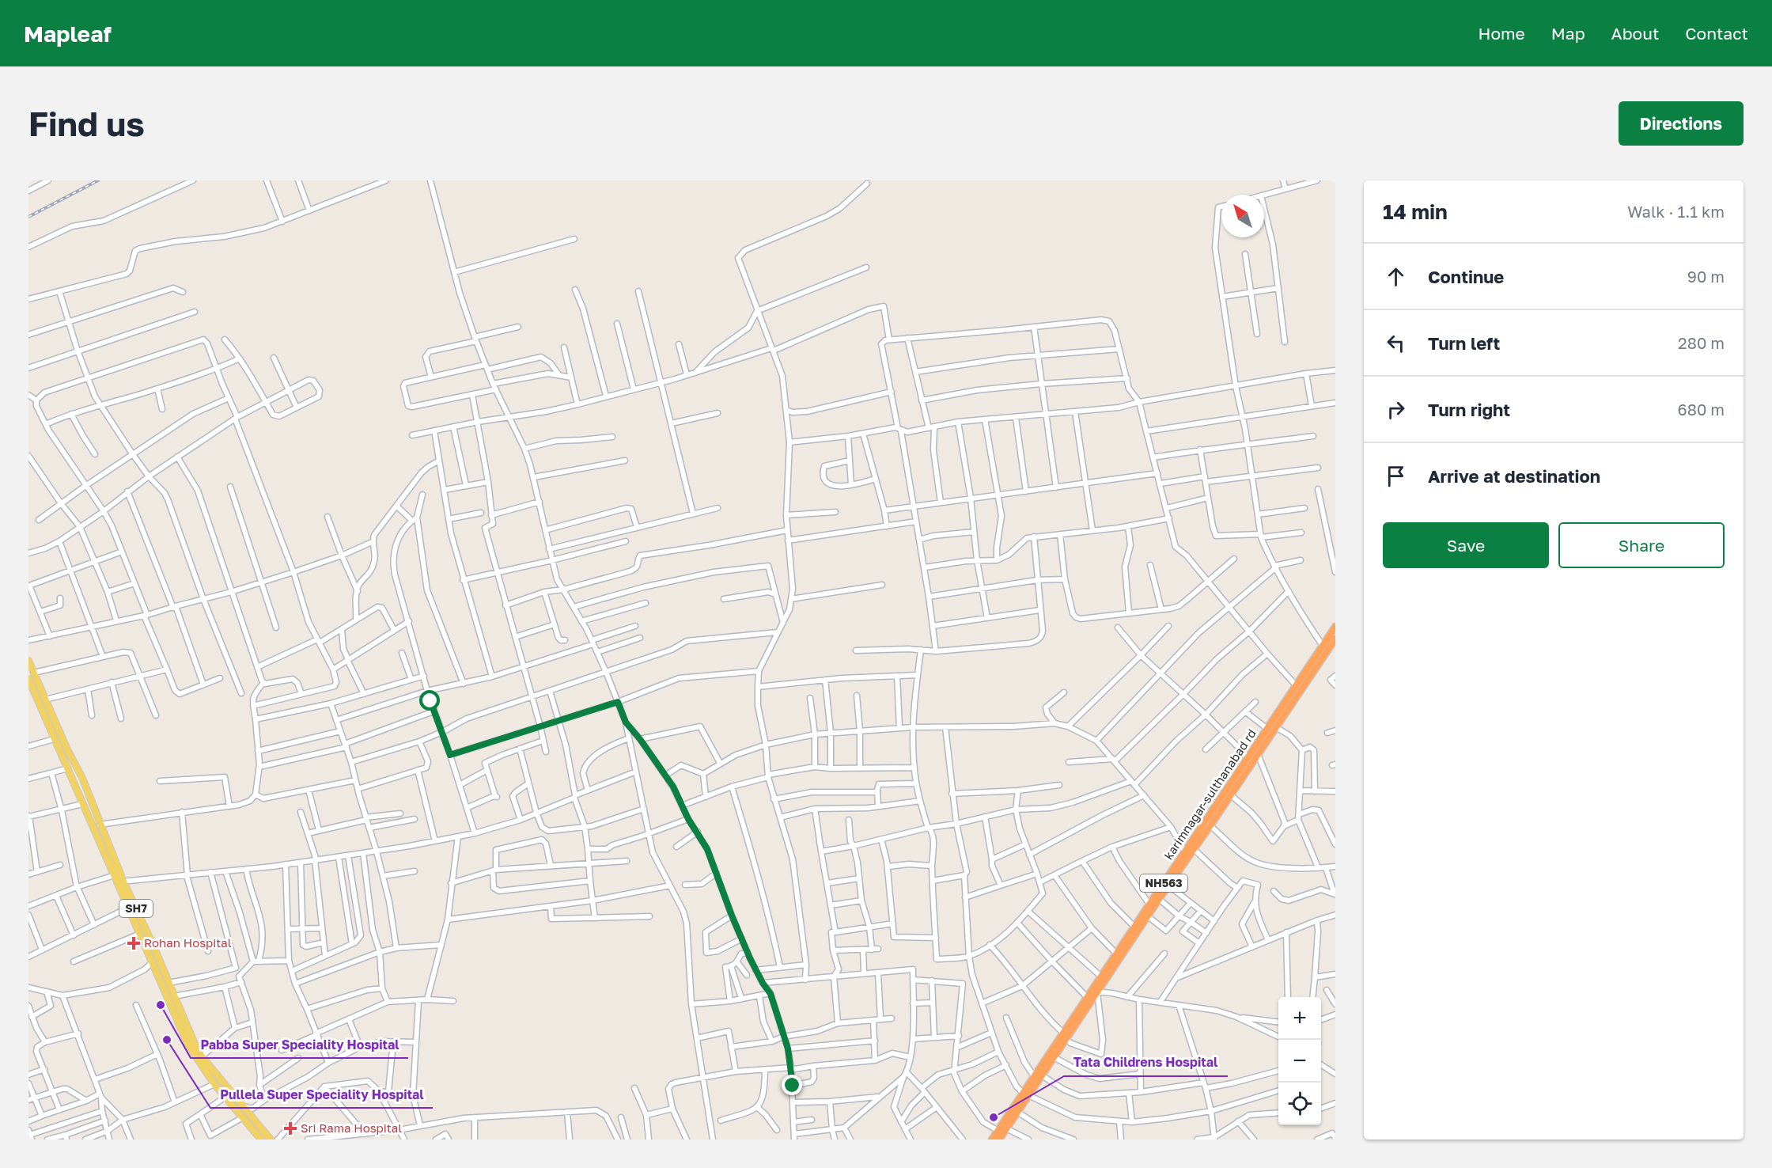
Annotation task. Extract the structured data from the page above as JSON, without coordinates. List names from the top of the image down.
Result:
{
  "streets": {
    "highway": ["karimnagar-sulthanabad rd", "NH563"],
    "main road": ["SH7"]
  },
  "crossings": [
    ["karimnagar-sulthanabad rd", "NH563"]
  ],
  "places": {
    "health": ["Rohan Hospital", "Sri Rama Hospital"],
    "other": ["Pabba Super Speciality Hospital", "Pullela Super Speciality Hospital", "Tata Childrens Hospital"]
  },
  "north": "top left",
  "page": {
    "header": "Mapleaf",
    "nav": [
      "Home",
      "Map",
      "About",
      "Contact"
    ],
    "buttons": [
      "Directions",
      ["Save", "Share"]
    ],
    "title": "Find us",
    "heading": ["14 min", "Walk · 1.1 km"],
    "list": [
      ["Continue", "90 m"],
      ["Turn left", "280 m"],
      ["Turn right", "680 m"],
      "Arrive at destination"
    ],
    "map_buttons": ["+", "−"]
  }
}
